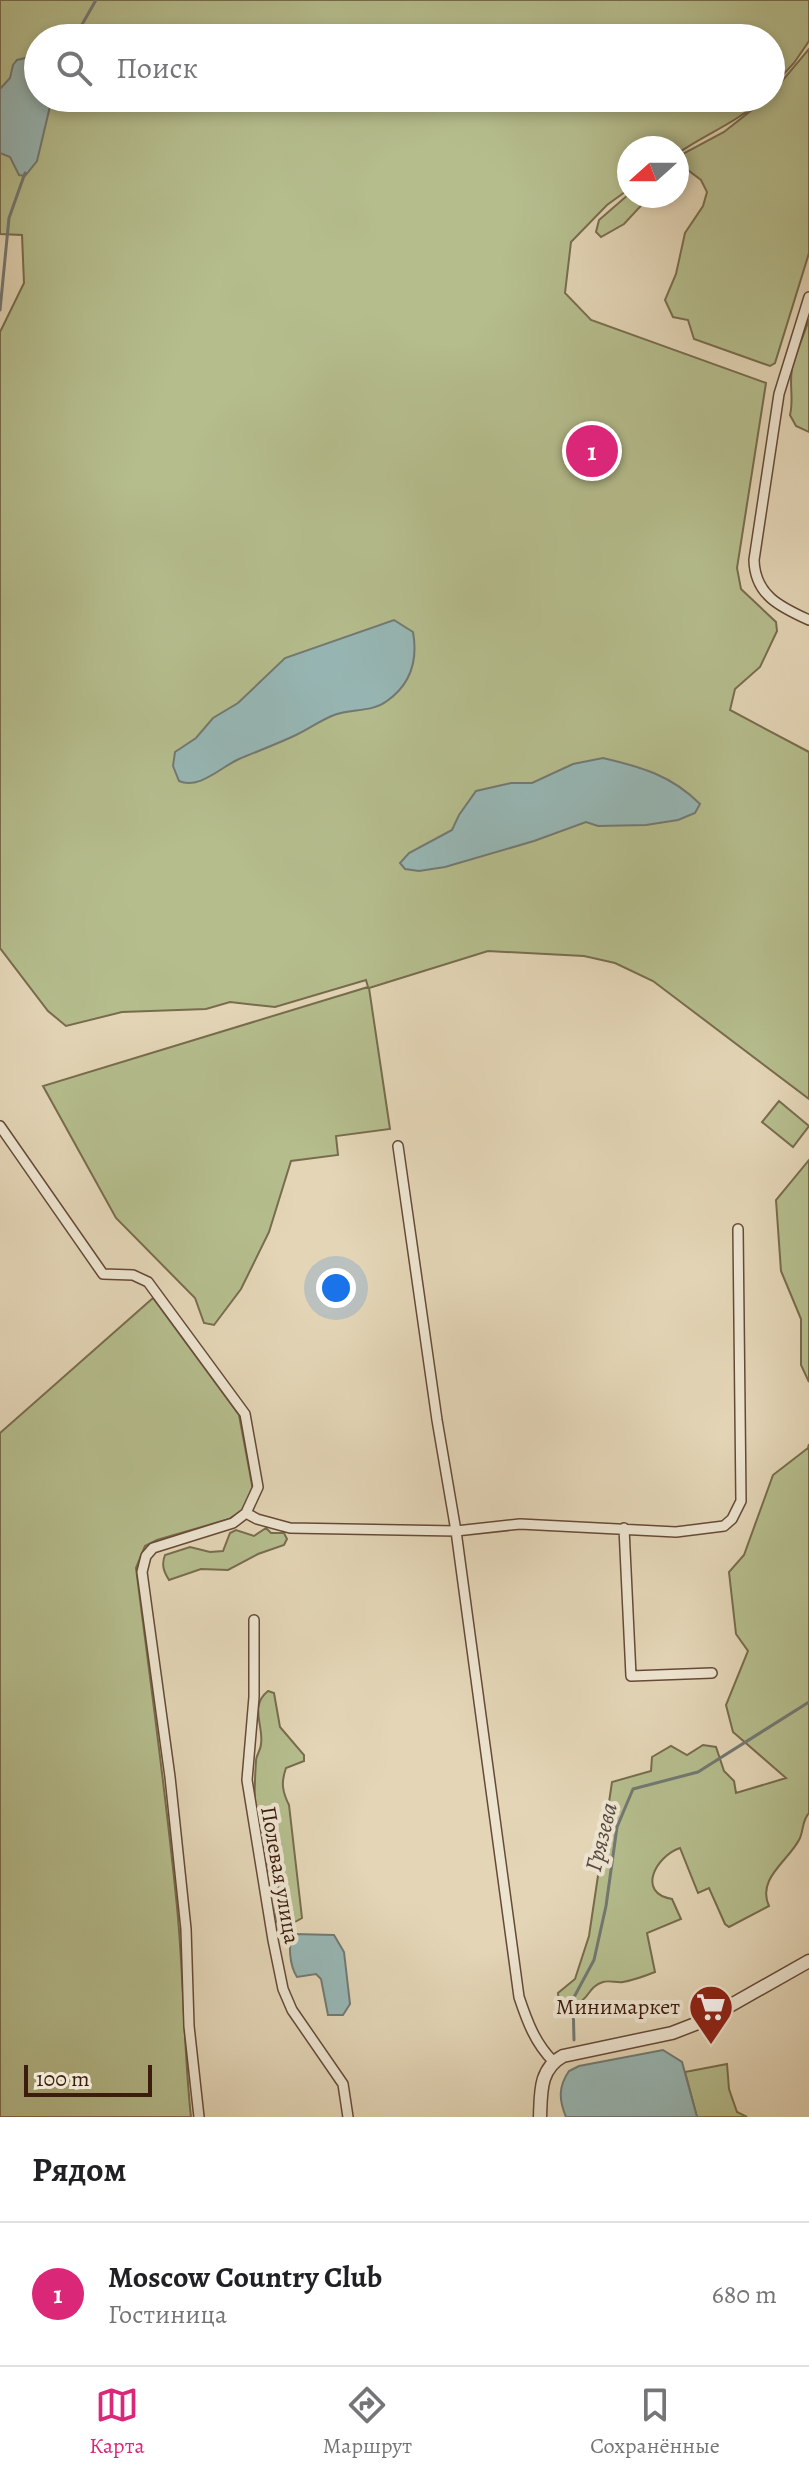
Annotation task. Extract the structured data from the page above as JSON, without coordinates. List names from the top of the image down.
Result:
{
  "streets": {
    "street": ["Полевая улица"]
  },
  "water": ["Грязева"],
  "places": {
    "supermarket": ["Минимаркет"]
  },
  "scale_bar": "100 m",
  "north": "left",
  "page": {
    "search": "Поиск",
    "pins": "1",
    "scale": "100 m",
    "heading": "Рядом",
    "list": [
      {
        "mark": "1",
        "name": "Moscow Country Club",
        "note": "Гостиница",
        "value": "680 m"
      }
    ],
    "nav": ["Карта", "Маршрут", "Сохранённые"]
  }
}
